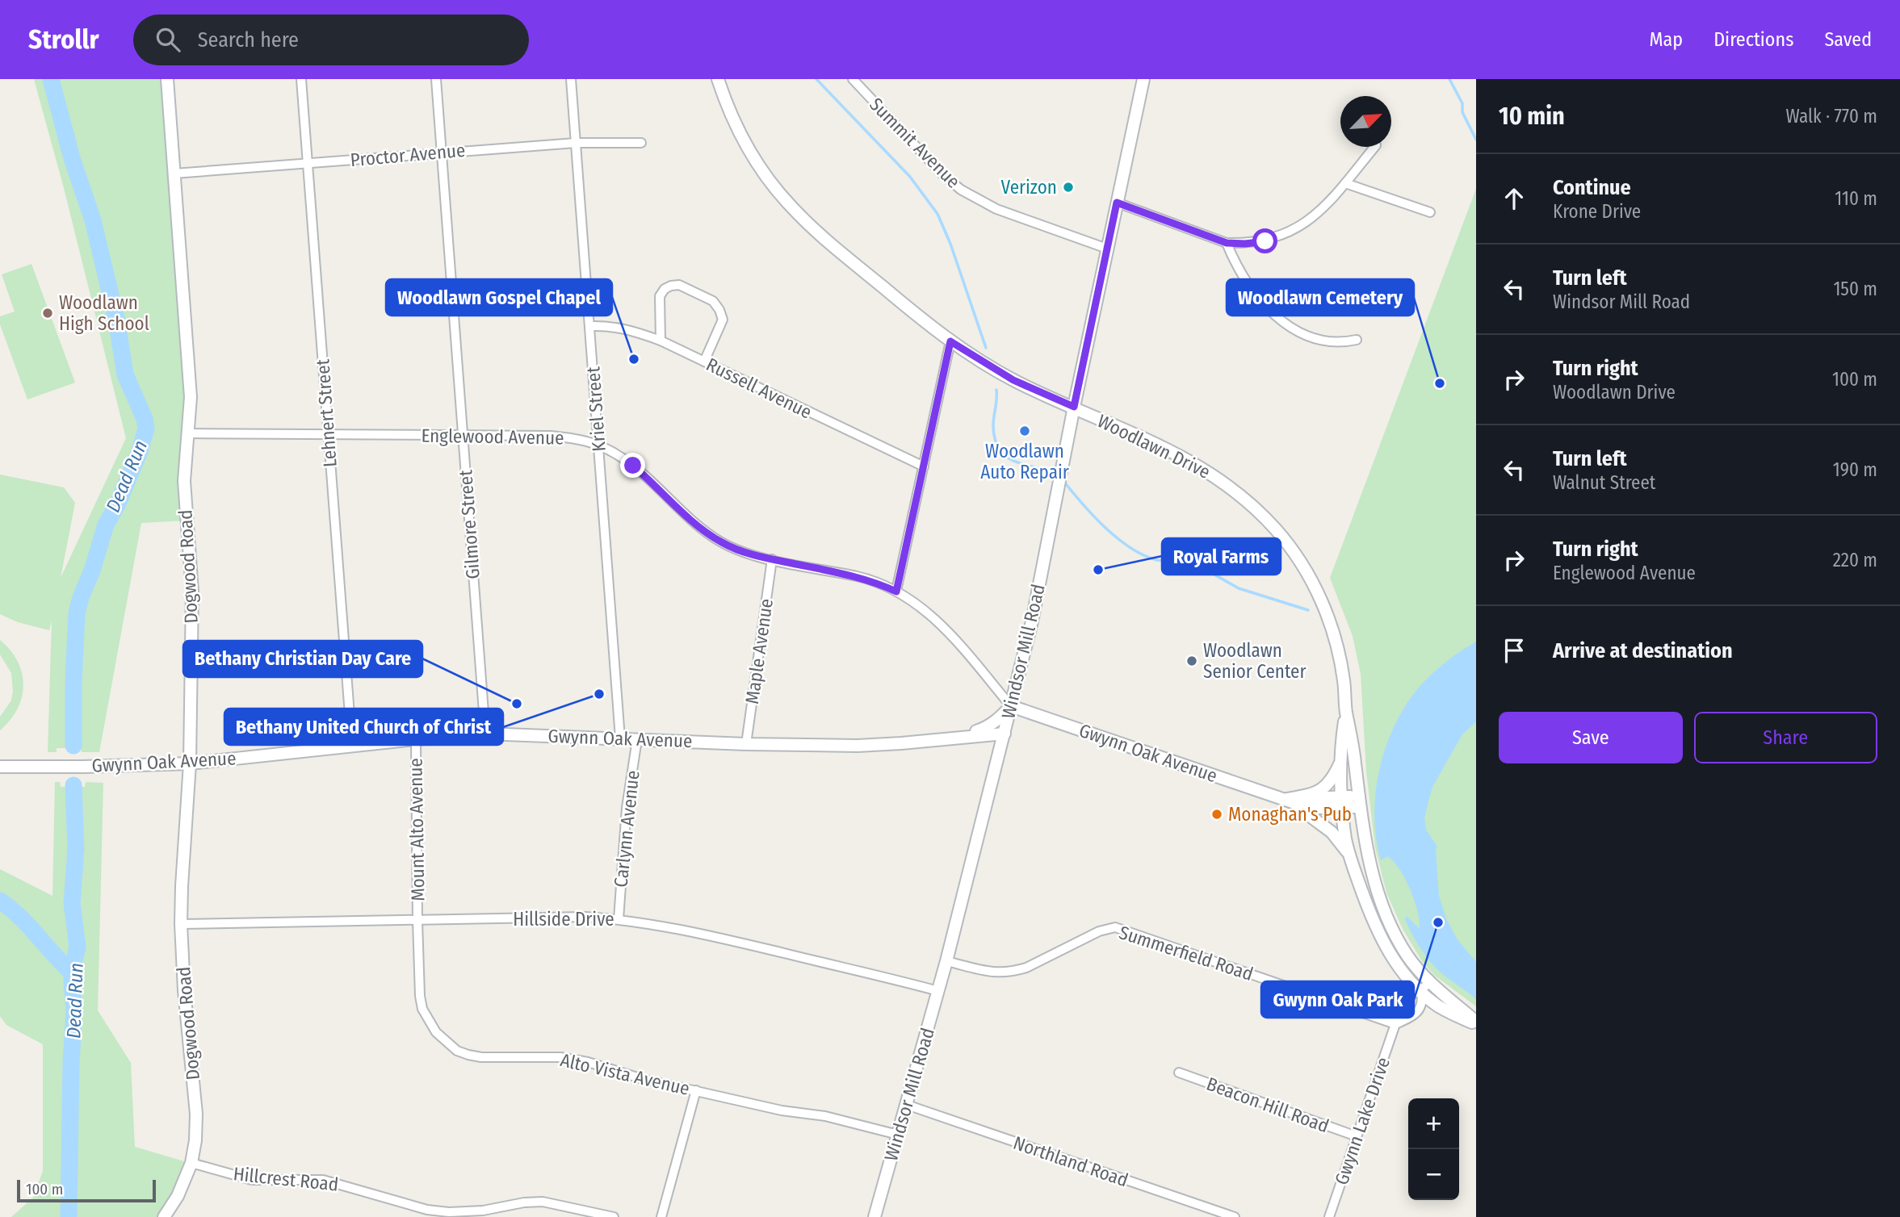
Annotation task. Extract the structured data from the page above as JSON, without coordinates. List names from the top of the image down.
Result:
{
  "streets": {
    "main road": [
      "Woodlawn Drive",
      "Dogwood Road",
      "Windsor Mill Road",
      "Gwynn Oak Avenue"
    ],
    "street": [
      "Summit Avenue",
      "Proctor Avenue",
      "Russell Avenue",
      "Kriel Street",
      "Lehnert Street",
      "Englewood Avenue",
      "Gilmore Street",
      "Maple Avenue",
      "Carlynn Avenue",
      "Mount Alto Avenue",
      "Hillside Drive",
      "Summerfield Road",
      "Alto Vista Avenue",
      "Beacon Hill Road",
      "Gwynn Lake Drive",
      "Northland Road",
      "Hillcrest Road"
    ]
  },
  "crossings": [
    ["Summit Avenue", "Windsor Mill Road"],
    ["Proctor Avenue", "Kriel Street"],
    ["Proctor Avenue", "Lehnert Street"],
    ["Proctor Avenue", "Gilmore Street"],
    ["Proctor Avenue", "Dogwood Road"],
    ["Russell Avenue", "Kriel Street"],
    ["Kriel Street", "Englewood Avenue"],
    ["Kriel Street", "Gwynn Oak Avenue"],
    ["Lehnert Street", "Englewood Avenue"],
    ["Lehnert Street", "Gwynn Oak Avenue"],
    ["Englewood Avenue", "Gilmore Street"],
    ["Englewood Avenue", "Dogwood Road"],
    ["Englewood Avenue", "Maple Avenue"],
    ["Englewood Avenue", "Windsor Mill Road"],
    ["Englewood Avenue", "Gwynn Oak Avenue"],
    ["Woodlawn Drive", "Windsor Mill Road"],
    ["Woodlawn Drive", "Gwynn Oak Avenue"],
    ["Gilmore Street", "Gwynn Oak Avenue"],
    ["Dogwood Road", "Gwynn Oak Avenue"],
    ["Dogwood Road", "Hillside Drive"],
    ["Dogwood Road", "Hillcrest Road"],
    ["Maple Avenue", "Gwynn Oak Avenue"],
    ["Windsor Mill Road", "Gwynn Oak Avenue"],
    ["Windsor Mill Road", "Hillside Drive"],
    ["Windsor Mill Road", "Summerfield Road"],
    ["Windsor Mill Road", "Alto Vista Avenue"],
    ["Windsor Mill Road", "Northland Road"],
    ["Gwynn Oak Avenue", "Carlynn Avenue"],
    ["Gwynn Oak Avenue", "Mount Alto Avenue"],
    ["Carlynn Avenue", "Hillside Drive"],
    ["Mount Alto Avenue", "Hillside Drive"],
    ["Mount Alto Avenue", "Alto Vista Avenue"],
    ["Hillside Drive", "Alto Vista Avenue"],
    ["Summerfield Road", "Gwynn Lake Drive"],
    ["Beacon Hill Road", "Gwynn Lake Drive"]
  ],
  "water": ["Dead Run"],
  "places": [
    "Verizon",
    "Woodlawn High School",
    "Woodlawn Gospel Chapel",
    "Woodlawn Cemetery",
    "Woodlawn Auto Repair",
    "Royal Farms",
    "Woodlawn Senior Center",
    "Bethany United Church of Christ",
    "Bethany Christian Day Care",
    "Monaghan's Pub",
    "Gwynn Oak Park"
  ],
  "scale_bar": "100 m",
  "north": "top right",
  "page": {
    "header": "Strollr",
    "search": "Search here",
    "nav": ["Map", "Directions", "Saved"],
    "heading": ["10 min", "Walk · 770 m"],
    "list": [
      ["Continue", "Krone Drive", "110 m"],
      ["Turn left", "Windsor Mill Road", "150 m"],
      ["Turn right", "Woodlawn Drive", "100 m"],
      ["Turn left", "Walnut Street", "190 m"],
      ["Turn right", "Englewood Avenue", "220 m"],
      "Arrive at destination"
    ],
    "buttons": ["Save", "Share"],
    "map_buttons": ["+", "−"],
    "scale": "100 m"
  }
}
